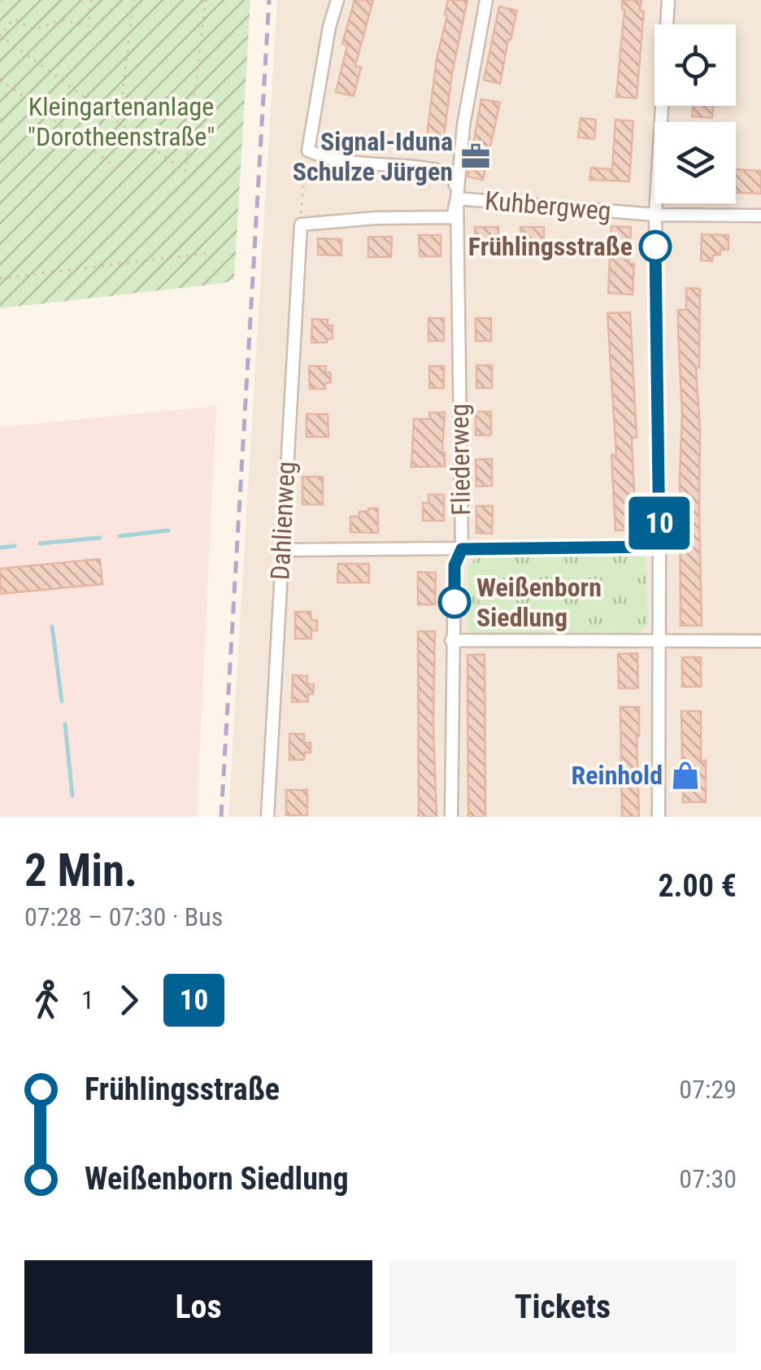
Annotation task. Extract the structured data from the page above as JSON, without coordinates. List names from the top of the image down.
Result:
{
  "streets": {
    "street": ["Kuhbergweg", "Fliederweg", "Dahlienweg"]
  },
  "crossings": [
    ["Kuhbergweg", "Fliederweg"],
    ["Kuhbergweg", "Dahlienweg"]
  ],
  "parks": ["Kleingartenanlage \"Dorotheenstraße\""],
  "places": {
    "office": ["Signal-Iduna Schulze Jürgen"],
    "other": ["Frühlingsstraße", "Weißenborn Siedlung"],
    "shop": ["Reinhold"]
  },
  "lines": ["bus line 10"],
  "page": {
    "on_map": "10",
    "heading": ["2 Min.", "07:28 – 07:30 · Bus", "2.00 €"],
    "legs": ["1", "10"],
    "list": [
      {
        "name": "Frühlingsstraße",
        "value": "07:29"
      },
      {
        "name": "Weißenborn Siedlung",
        "value": "07:30"
      }
    ],
    "buttons": ["Los", "Tickets"]
  }
}
